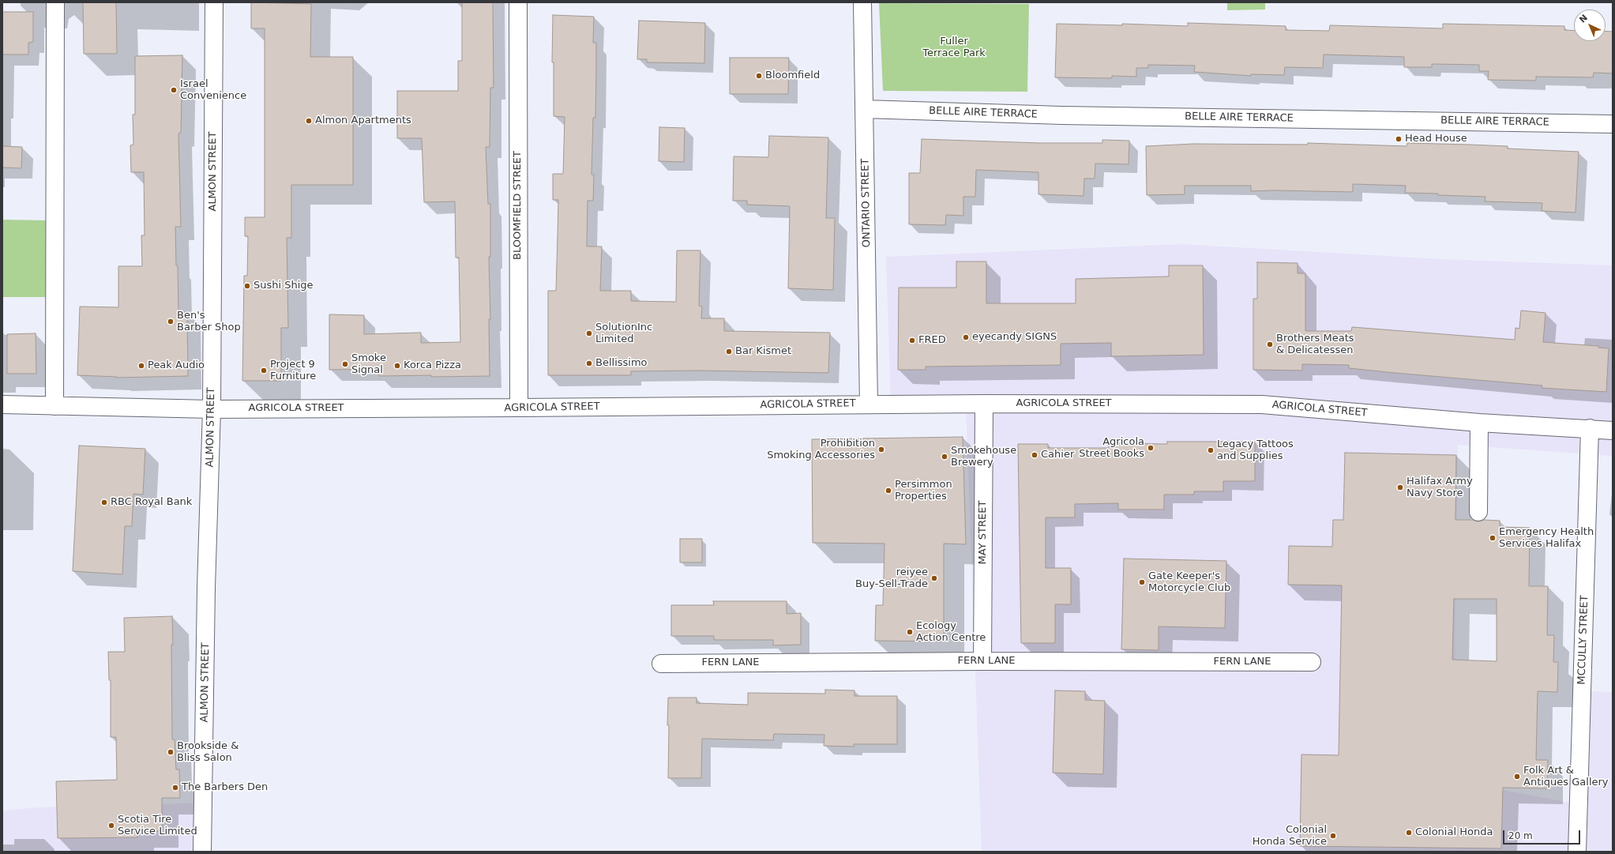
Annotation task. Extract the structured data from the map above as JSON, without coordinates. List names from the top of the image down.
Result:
{
  "streets": {
    "street": [
      "BELLE AIRE TERRACE",
      "ALMON STREET",
      "ONTARIO STREET",
      "BLOOMFIELD STREET",
      "AGRICOLA STREET",
      "MAY STREET",
      "MCCULLY STREET",
      "FERN LANE"
    ]
  },
  "crossings": [
    ["BELLE AIRE TERRACE", "ONTARIO STREET"],
    ["ALMON STREET", "AGRICOLA STREET"],
    ["ONTARIO STREET", "AGRICOLA STREET"],
    ["BLOOMFIELD STREET", "AGRICOLA STREET"],
    ["AGRICOLA STREET", "MAY STREET"],
    ["AGRICOLA STREET", "MCCULLY STREET"],
    ["MAY STREET", "FERN LANE"]
  ],
  "parks": ["Fuller Terrace Park"],
  "places": [
    "Bloomfield",
    "Israel Convenience",
    "Almon Apartments",
    "Head House",
    "Sushi Shige",
    "Ben's Barber Shop",
    "SolutionInc Limited",
    "eyecandy SIGNS",
    "FRED",
    "Brothers Meats & Delicatessen",
    "Bar Kismet",
    "Bellissimo",
    "Smoke Signal",
    "Peak Audio",
    "Korca Pizza",
    "Project 9 Furniture",
    "Agricola Street Books",
    "Prohibition Smoking Accessories",
    "Legacy Tattoos and Supplies",
    "Cahier",
    "Smokehouse Brewery",
    "Halifax Army Navy Store",
    "Persimmon Properties",
    "RBC Royal Bank",
    "Emergency Health Services Halifax",
    "reiyee Buy-Sell-Trade",
    "Gate Keeper's Motorcycle Club",
    "Ecology Action Centre",
    "Brookside & Bliss Salon",
    "Folk Art & Antiques Gallery",
    "The Barbers Den",
    "Scotia Tire Service Limited",
    "Colonial Honda",
    "Colonial Honda Service"
  ],
  "scale_bar": "20 m",
  "north": "top left"
}
